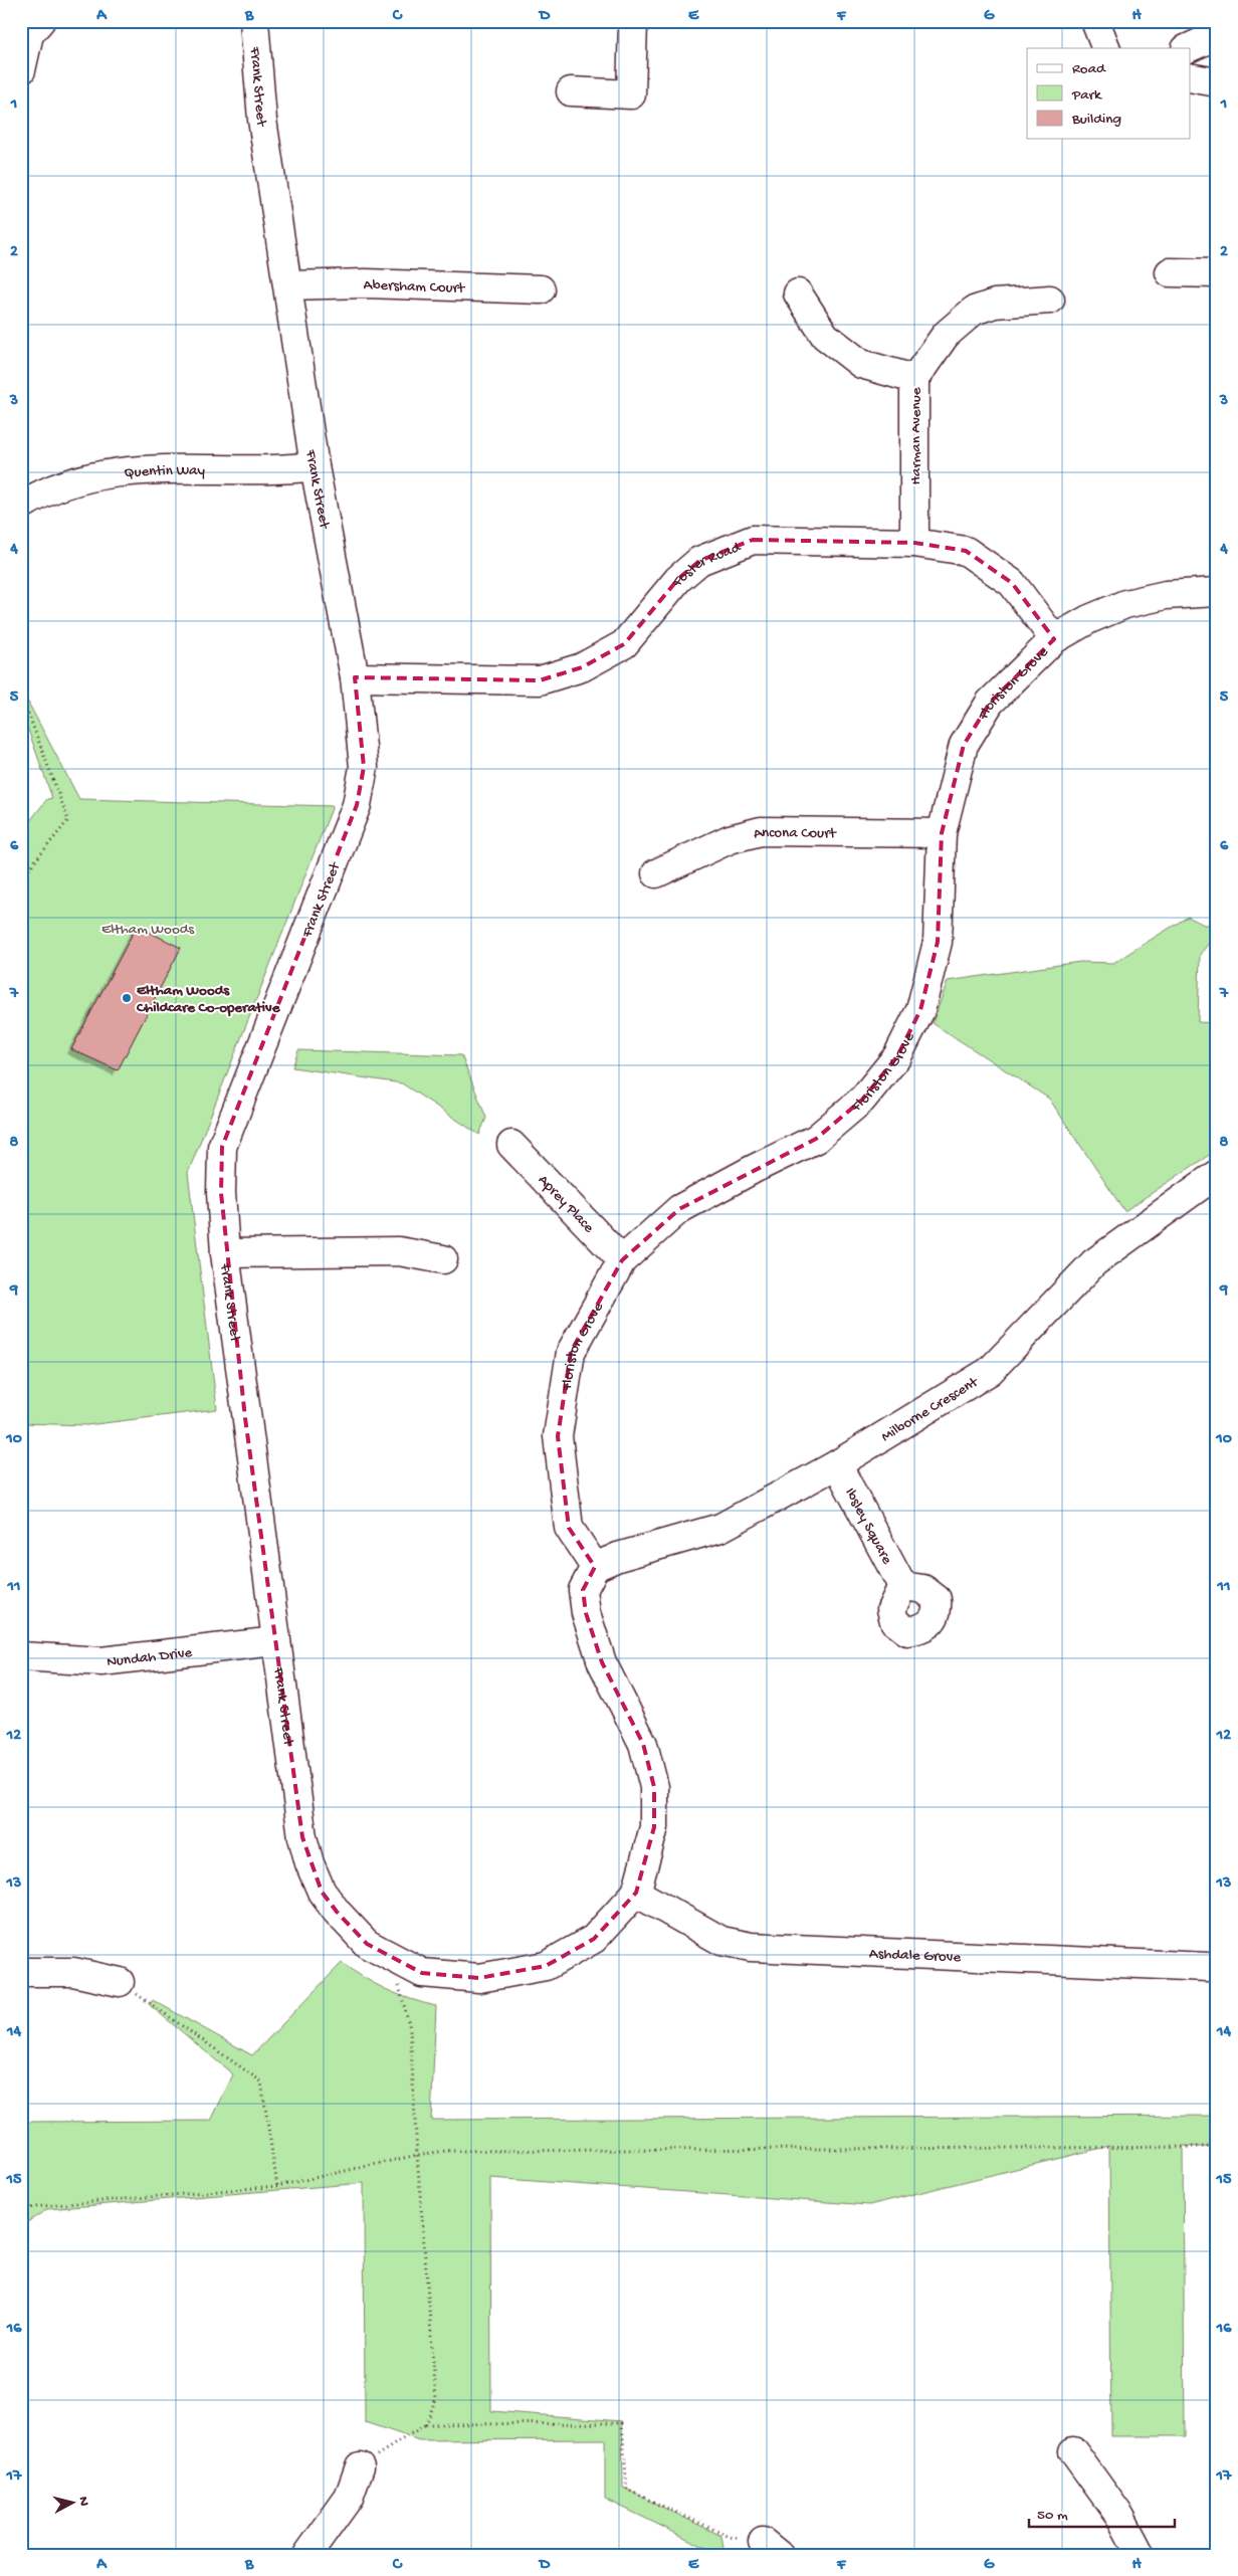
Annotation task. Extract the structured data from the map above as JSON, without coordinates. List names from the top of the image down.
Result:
{
  "streets": {
    "street": [
      "Frank Street",
      "Abersham Court",
      "Harman Avenue",
      "Quentin Way",
      "Foster Road",
      "Floriston Grove",
      "Ancona Court",
      "Aprey Place",
      "Milborne Crescent",
      "Ibsley Square",
      "Nundah Drive",
      "Ashdale Grove"
    ]
  },
  "crossings": [
    ["Frank Street", "Abersham Court"],
    ["Frank Street", "Quentin Way"],
    ["Frank Street", "Foster Road"],
    ["Frank Street", "Floriston Grove"],
    ["Frank Street", "Milborne Crescent"],
    ["Frank Street", "Nundah Drive"],
    ["Frank Street", "Ashdale Grove"],
    ["Harman Avenue", "Foster Road"],
    ["Foster Road", "Floriston Grove"],
    ["Floriston Grove", "Ancona Court"],
    ["Floriston Grove", "Aprey Place"],
    ["Floriston Grove", "Milborne Crescent"],
    ["Milborne Crescent", "Ibsley Square"]
  ],
  "parks": ["Eltham Woods"],
  "places": ["Eltham Woods Childcare Co-operative"],
  "legend": ["Road", "Park", "Building"],
  "scale_bar": "50 m",
  "north": "right",
  "grid": {
    "columns": [
      "A",
      "B",
      "C",
      "D",
      "E",
      "F",
      "G",
      "H"
    ],
    "rows": [
      "1",
      "2",
      "3",
      "4",
      "5",
      "6",
      "7",
      "8",
      "9",
      "10",
      "11",
      "12",
      "13",
      "14",
      "15",
      "16",
      "17"
    ]
  }
}
